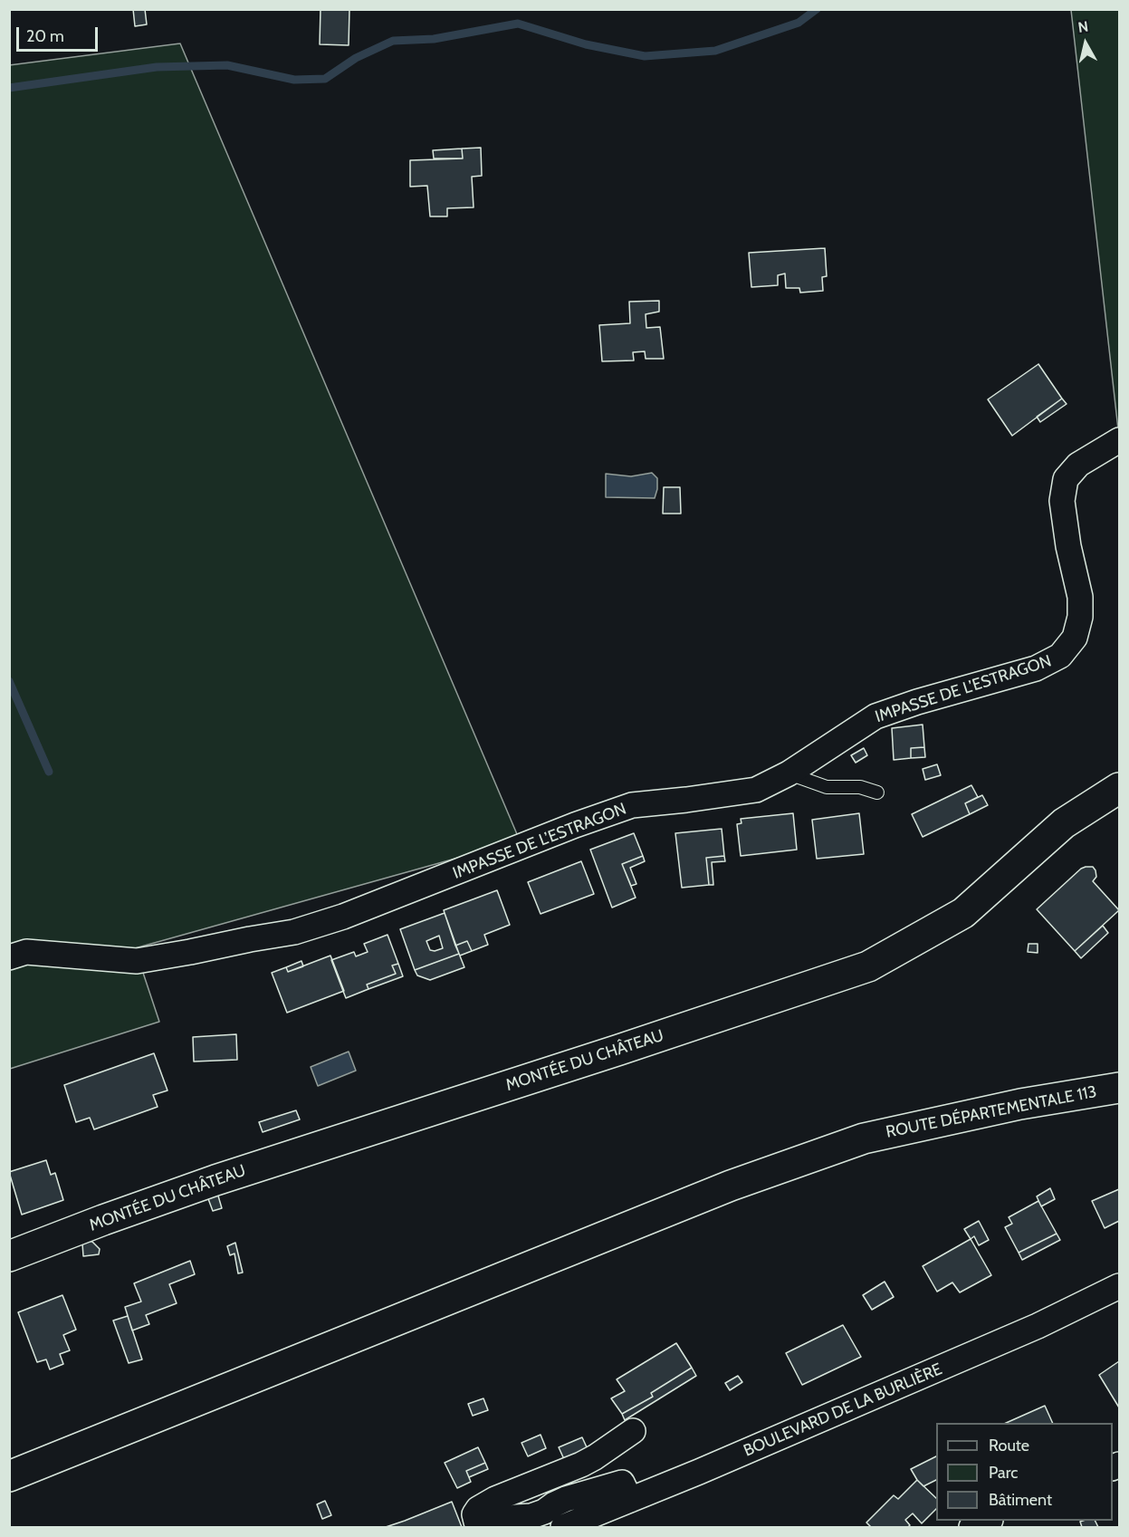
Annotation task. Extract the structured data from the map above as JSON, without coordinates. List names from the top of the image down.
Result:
{
  "streets": {
    "street": [
      "IMPASSE DE L’ESTRAGON",
      "MONTÉE DU CHÂTEAU",
      "ROUTE DÉPARTEMENTALE 113",
      "BOULEVARD DE LA BURLIÈRE"
    ]
  },
  "legend": ["Route", "Parc", "Bâtiment"],
  "scale_bar": "20 m",
  "north": "top"
}
